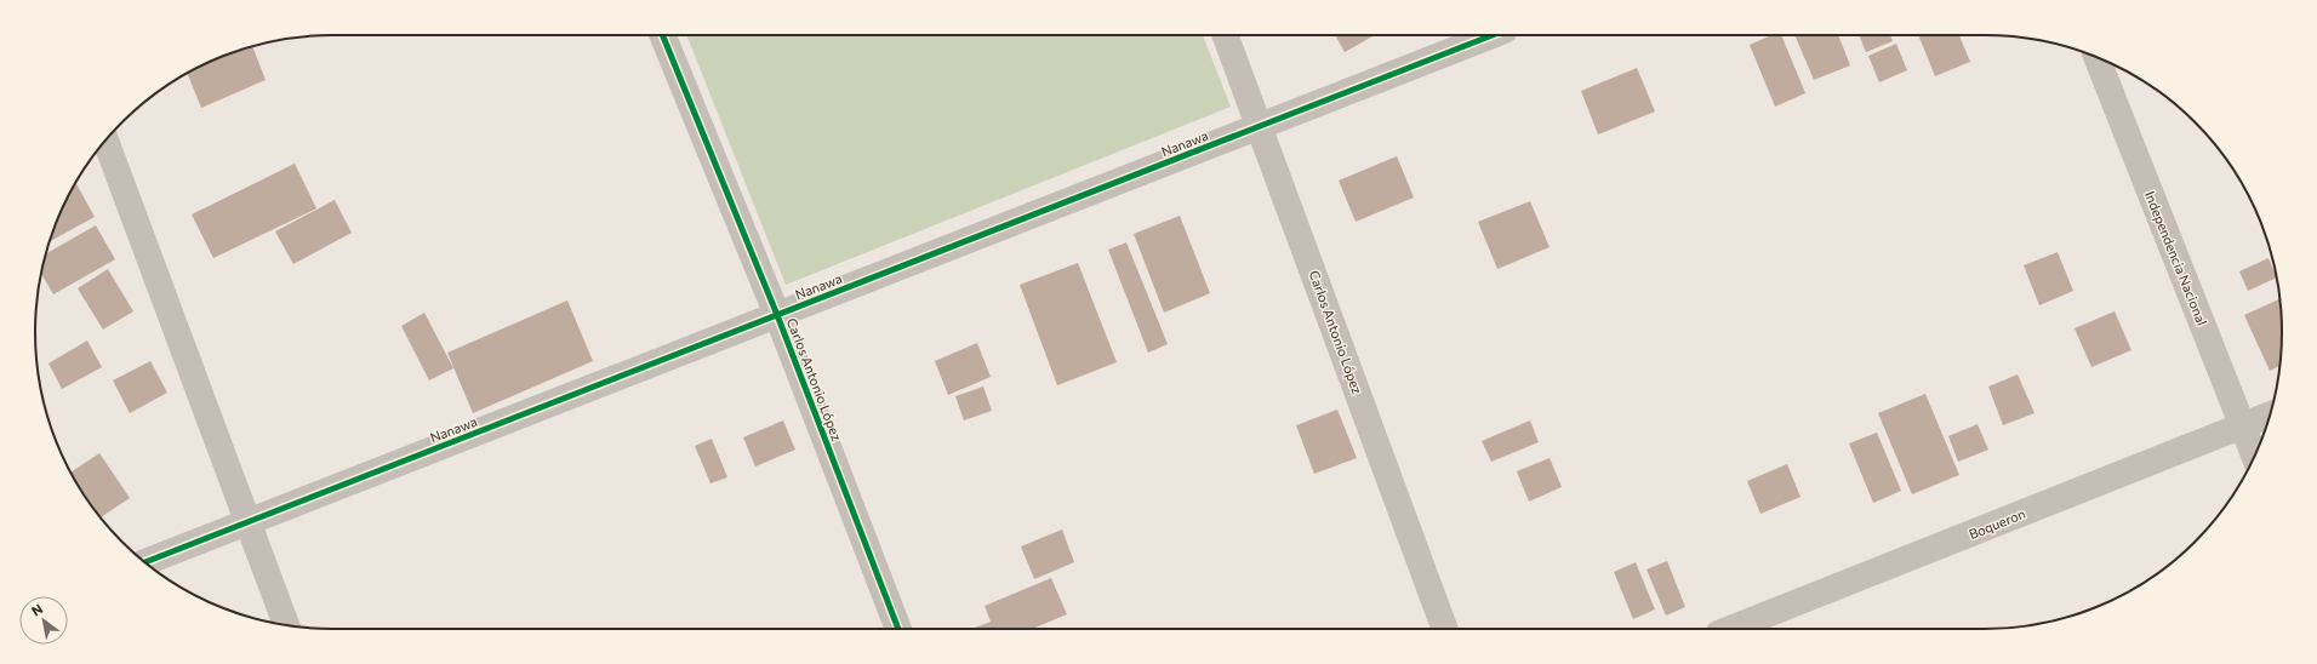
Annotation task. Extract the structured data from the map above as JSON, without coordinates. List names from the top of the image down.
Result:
{
  "streets": {
    "street": [
      "Nanawa",
      "Independencia Nacional",
      "Carlos Antonio López",
      "Boqueron"
    ]
  },
  "crossings": [
    ["Nanawa", "Carlos Antonio López"],
    ["Independencia Nacional", "Boqueron"]
  ],
  "north": "top left"
}
